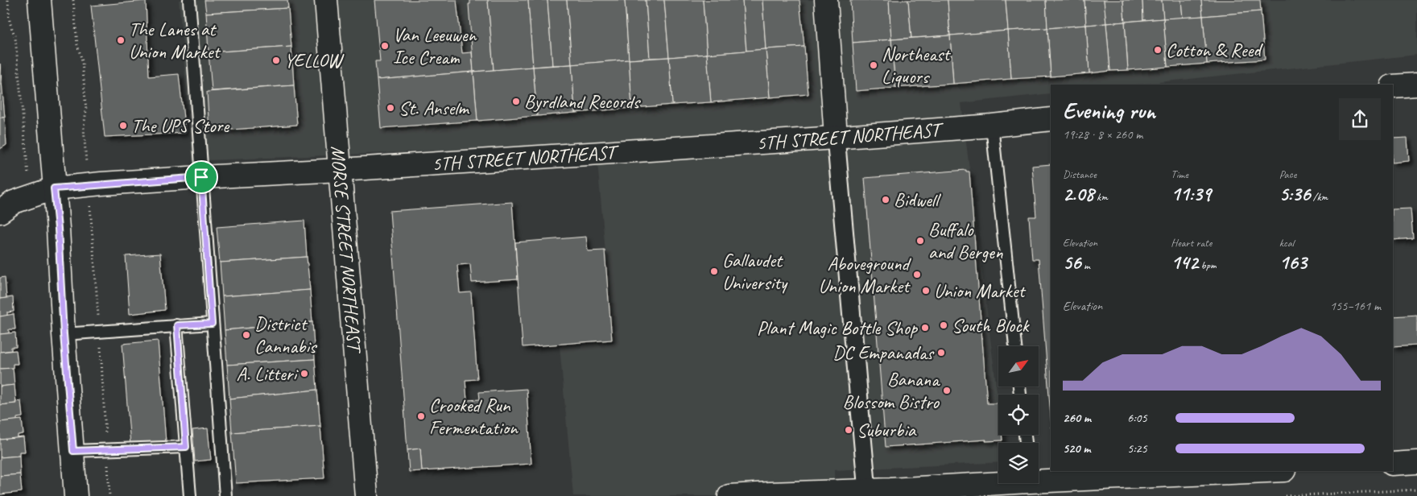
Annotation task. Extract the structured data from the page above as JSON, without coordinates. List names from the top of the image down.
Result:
{
  "streets": {
    "street": ["5TH STREET NORTHEAST", "MORSE STREET NORTHEAST"]
  },
  "crossings": [
    ["5TH STREET NORTHEAST", "MORSE STREET NORTHEAST"]
  ],
  "places": [
    "The Lanes at Union Market",
    "Van Leeuwen Ice Cream",
    "Cotton & Reed",
    "YELLOW",
    "Northeast Liquors",
    "Byrdland Records",
    "St. Anselm",
    "The UPS Store",
    "Bidwell",
    "Buffalo and Bergen",
    "Gallaudet University",
    "Aboveground Union Market",
    "Union Market",
    "South Block",
    "Plant Magic Bottle Shop",
    "District Cannabis",
    "DC Empanadas",
    "A. Litteri",
    "Banana Blossom Bistro",
    "Crooked Run Fermentation",
    "Suburbia"
  ],
  "north": "top right",
  "page": {
    "heading": ["Evening run", "19:28 · 8 × 260 m"],
    "stats": [
      ["Distance", "2.08 km"],
      ["Time", "11:39"],
      ["Pace", "5:36 /km"],
      ["Elevation", "56 m"],
      ["Heart rate", "142 bpm"],
      ["kcal", "163"]
    ],
    "chart": ["Elevation", "155–161 m"],
    "list": [
      {
        "name": "260 m",
        "note": "6:05"
      },
      {
        "name": "520 m",
        "note": "5:25"
      }
    ]
  }
}
